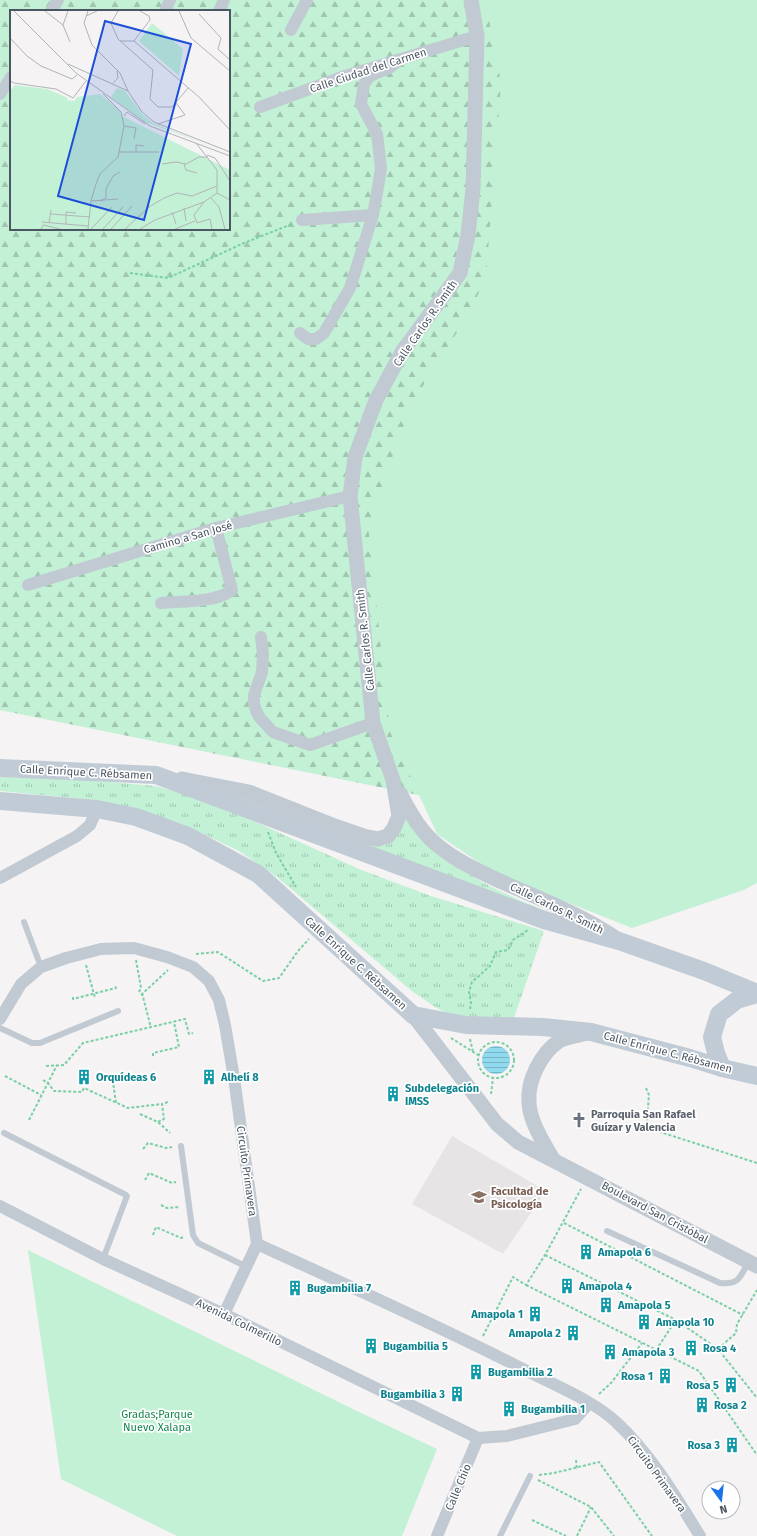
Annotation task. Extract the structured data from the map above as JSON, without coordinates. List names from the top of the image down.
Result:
{
  "streets": {
    "main road": ["Calle Enrique C. Rébsamen"],
    "street": [
      "Calle Ciudad del Carmen",
      "Calle Carlos R. Smith",
      "Camino a San José",
      "Circuito Primavera",
      "Boulevard San Cristóbal",
      "Avenida Colmerillo",
      "Calle Chio"
    ]
  },
  "crossings": [
    ["Calle Ciudad del Carmen", "Calle Carlos R. Smith"],
    ["Calle Carlos R. Smith", "Camino a San José"],
    ["Calle Carlos R. Smith", "Calle Enrique C. Rébsamen"],
    ["Calle Enrique C. Rébsamen", "Boulevard San Cristóbal"],
    ["Avenida Colmerillo", "Calle Chio"]
  ],
  "parks": ["Gradas;Parque Nuevo Xalapa"],
  "places": {
    "building": [
      "Orquídeas 6",
      "Alhelí 8",
      "Subdelegación IMSS",
      "Amapola 6",
      "Amapola 4",
      "Bugambilia 7",
      "Amapola 5",
      "Amapola 1",
      "Amapola 10",
      "Amapola 2",
      "Bugambilia 5",
      "Rosa 4",
      "Amapola 3",
      "Bugambilia 2",
      "Rosa 1",
      "Rosa 5",
      "Bugambilia 3",
      "Rosa 2",
      "Bugambilia 1",
      "Rosa 3"
    ],
    "church": ["Parroquia San Rafael Guízar y Valencia"],
    "school or university": ["Facultad de Psicología"]
  },
  "north": "bottom"
}
